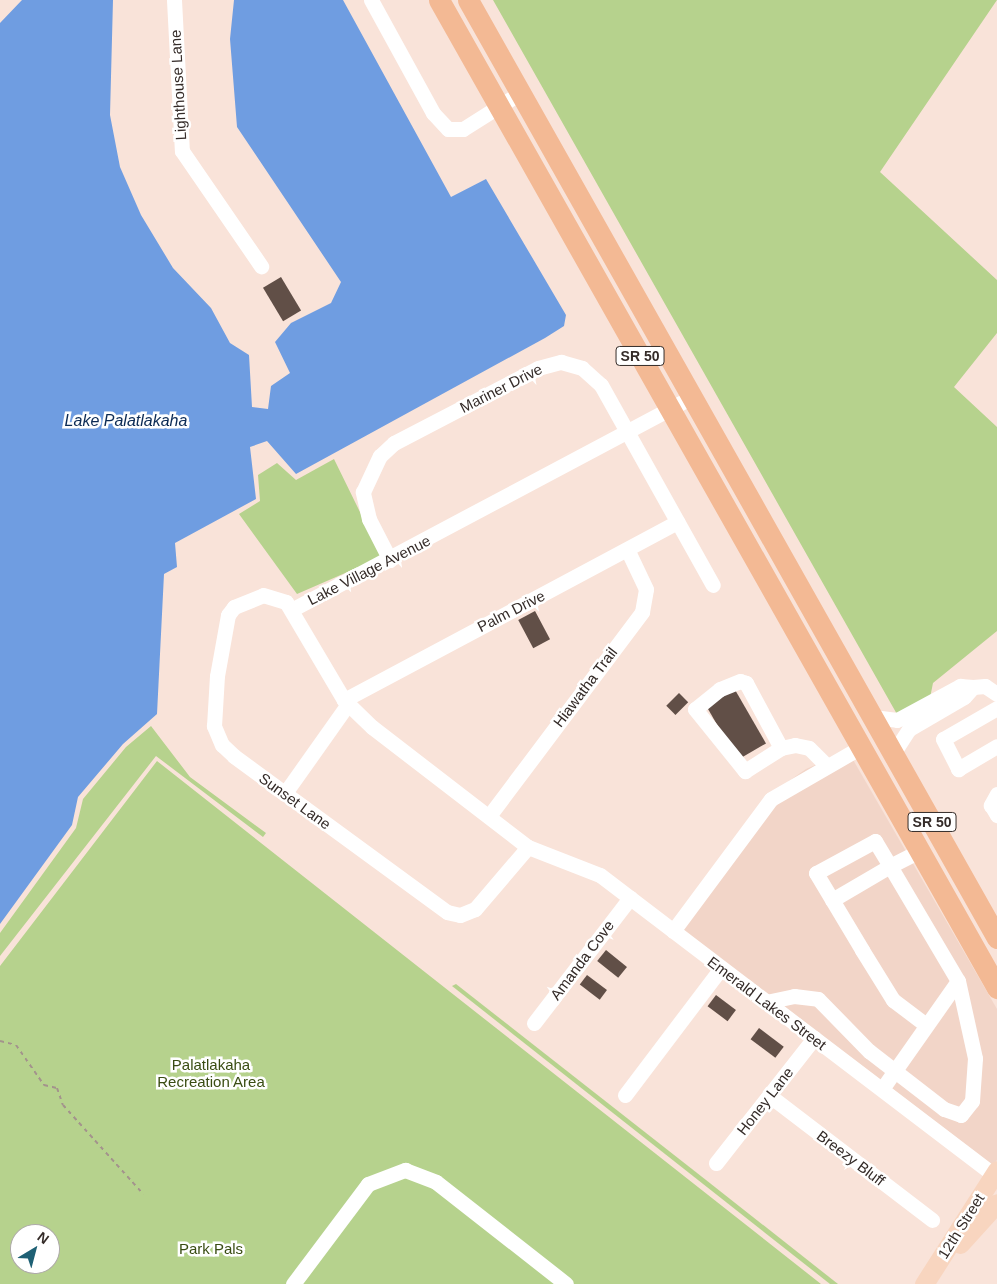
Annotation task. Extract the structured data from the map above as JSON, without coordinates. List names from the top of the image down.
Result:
{
  "streets": {
    "highway": ["SR 50"],
    "main road": ["12th Street"],
    "street": [
      "Lighthouse Lane",
      "Mariner Drive",
      "Lake Village Avenue",
      "Palm Drive",
      "Hiawatha Trail",
      "Sunset Lane",
      "Amanda Cove",
      "Emerald Lakes Street",
      "Honey Lane",
      "Breezy Bluff"
    ]
  },
  "crossings": [
    ["SR 50", "Lake Village Avenue"],
    ["Mariner Drive", "Lake Village Avenue"],
    ["Mariner Drive", "Palm Drive"],
    ["Lake Village Avenue", "Palm Drive"],
    ["Lake Village Avenue", "Hiawatha Trail"],
    ["Lake Village Avenue", "Sunset Lane"],
    ["Lake Village Avenue", "Emerald Lakes Street"],
    ["Palm Drive", "Hiawatha Trail"],
    ["Palm Drive", "Sunset Lane"],
    ["Sunset Lane", "Emerald Lakes Street"],
    ["Amanda Cove", "Emerald Lakes Street"],
    ["Emerald Lakes Street", "Honey Lane"],
    ["Emerald Lakes Street", "12th Street"],
    ["Honey Lane", "Breezy Bluff"]
  ],
  "water": ["Lake Palatlakaha"],
  "parks": ["Palatlakaha Recreation Area", "Park Pals"],
  "north": "top right"
}
